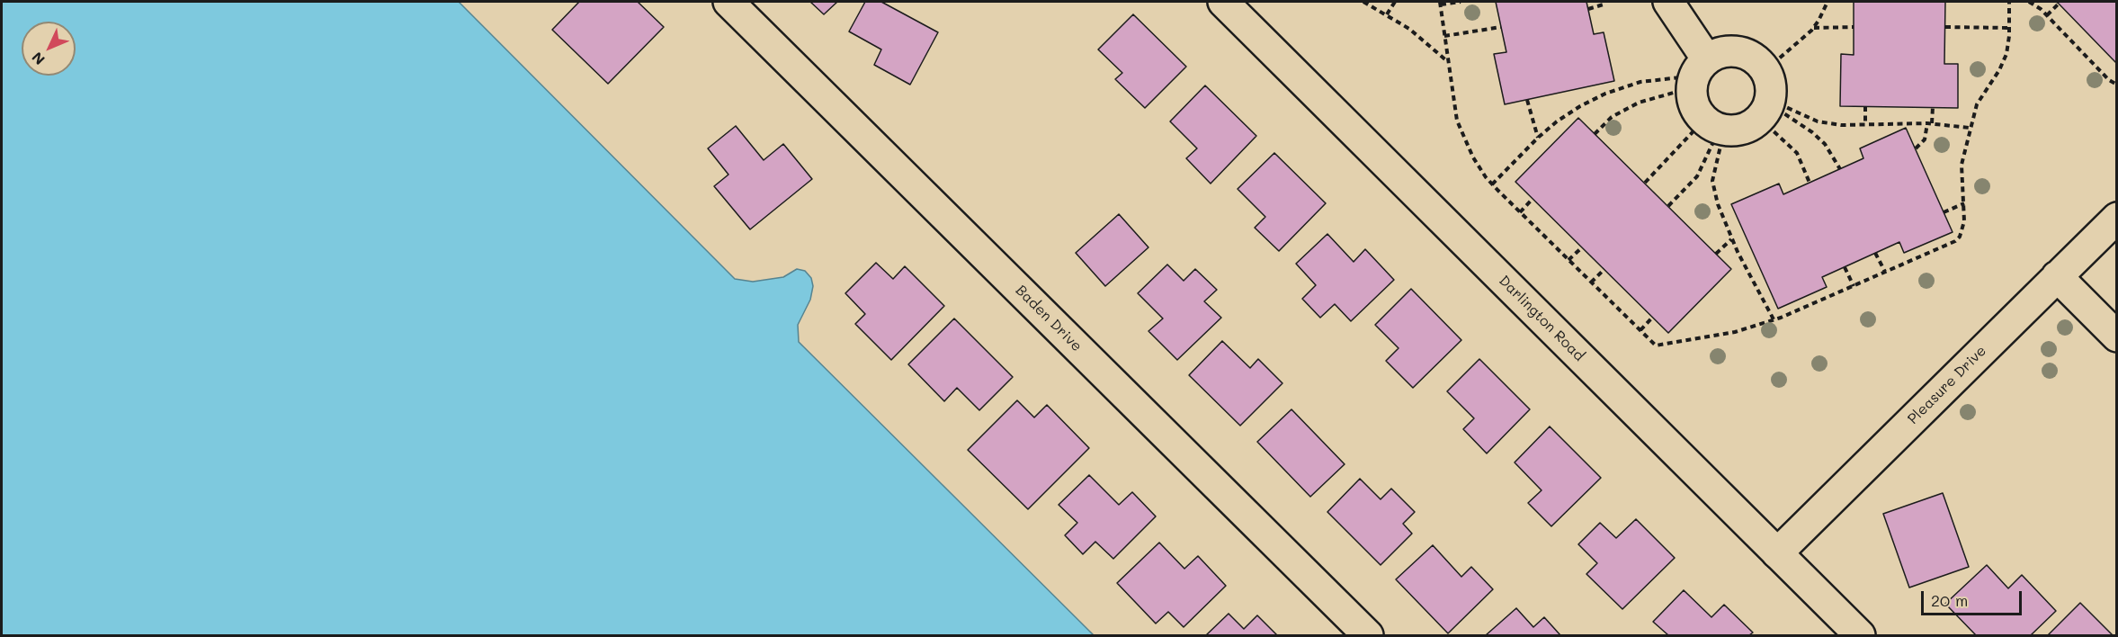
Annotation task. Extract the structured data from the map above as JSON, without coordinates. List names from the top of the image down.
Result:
{
  "streets": {
    "street": ["Baden Drive", "Darlington Road", "Pleasure Drive"]
  },
  "crossings": [
    ["Darlington Road", "Pleasure Drive"]
  ],
  "scale_bar": "20 m",
  "north": "bottom left"
}
